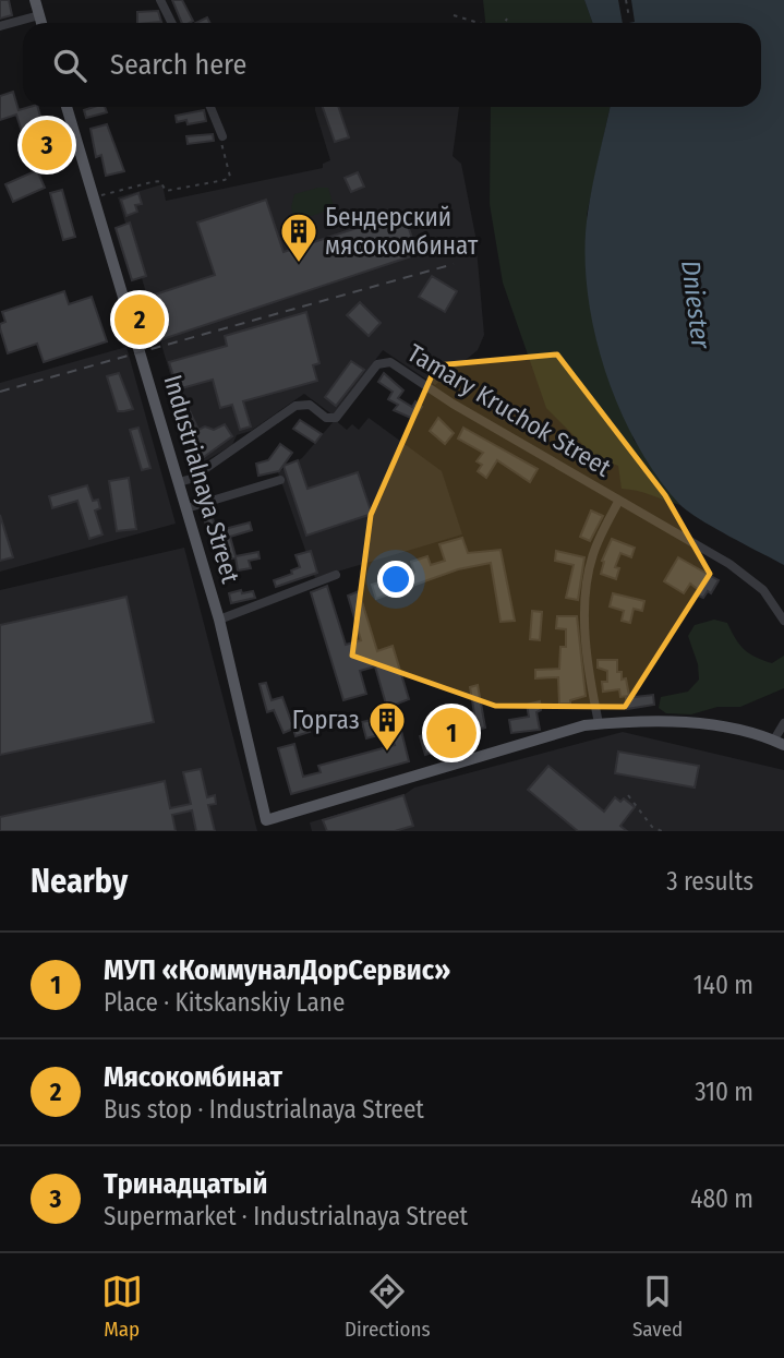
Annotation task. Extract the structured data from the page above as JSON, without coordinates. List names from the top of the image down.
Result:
{
  "streets": {
    "main road": ["Industrialnaya Street"],
    "street": ["Tamary Kruchok Street"]
  },
  "crossings": [
    ["Tamary Kruchok Street", "Industrialnaya Street"]
  ],
  "water": ["Dniester"],
  "places": {
    "building": ["Бендерский мясокомбинат", "Горгаз"]
  },
  "page": {
    "search": "Search here",
    "pins": ["3", "2", "1"],
    "heading": ["Nearby", "3 results"],
    "list": [
      {
        "mark": "1",
        "name": "МУП «КоммуналДорСервис»",
        "note": "Place · Kitskanskiy Lane",
        "value": "140 m"
      },
      {
        "mark": "2",
        "name": "Мясокомбинат",
        "note": "Bus stop · Industrialnaya Street",
        "value": "310 m"
      },
      {
        "mark": "3",
        "name": "Тринадцатый",
        "note": "Supermarket · Industrialnaya Street",
        "value": "480 m"
      }
    ],
    "nav": ["Map", "Directions", "Saved"]
  }
}
